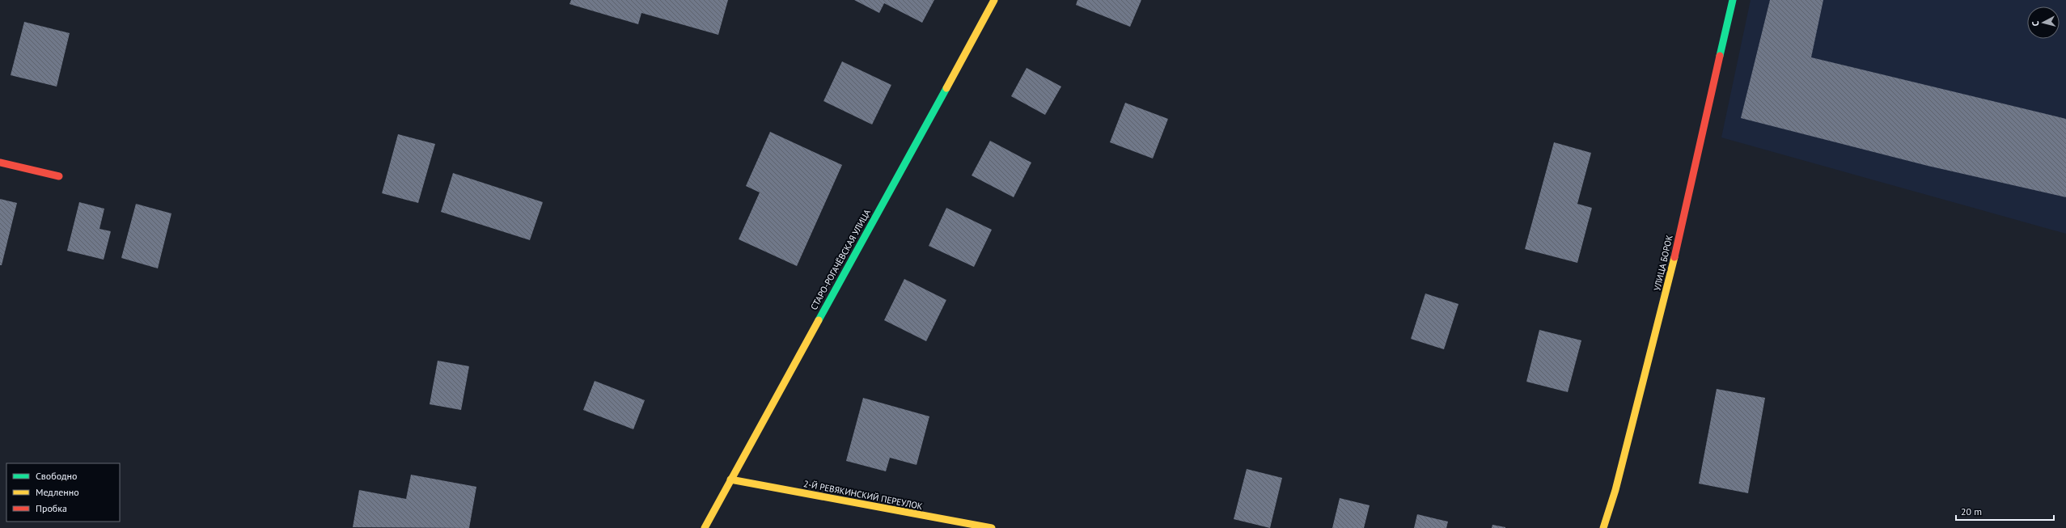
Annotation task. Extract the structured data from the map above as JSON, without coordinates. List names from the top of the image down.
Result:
{
  "streets": {
    "street": ["СТАРО-РОГАЧЁВСКАЯ УЛИЦА", "УЛИЦА БОРОК", "2-Й РЕВЯКИНСКИЙ ПЕРЕУЛОК"]
  },
  "crossings": [
    ["СТАРО-РОГАЧЁВСКАЯ УЛИЦА", "2-Й РЕВЯКИНСКИЙ ПЕРЕУЛОК"]
  ],
  "legend": ["Свободно", "Медленно", "Пробка"],
  "scale_bar": "20 m",
  "north": "left"
}
